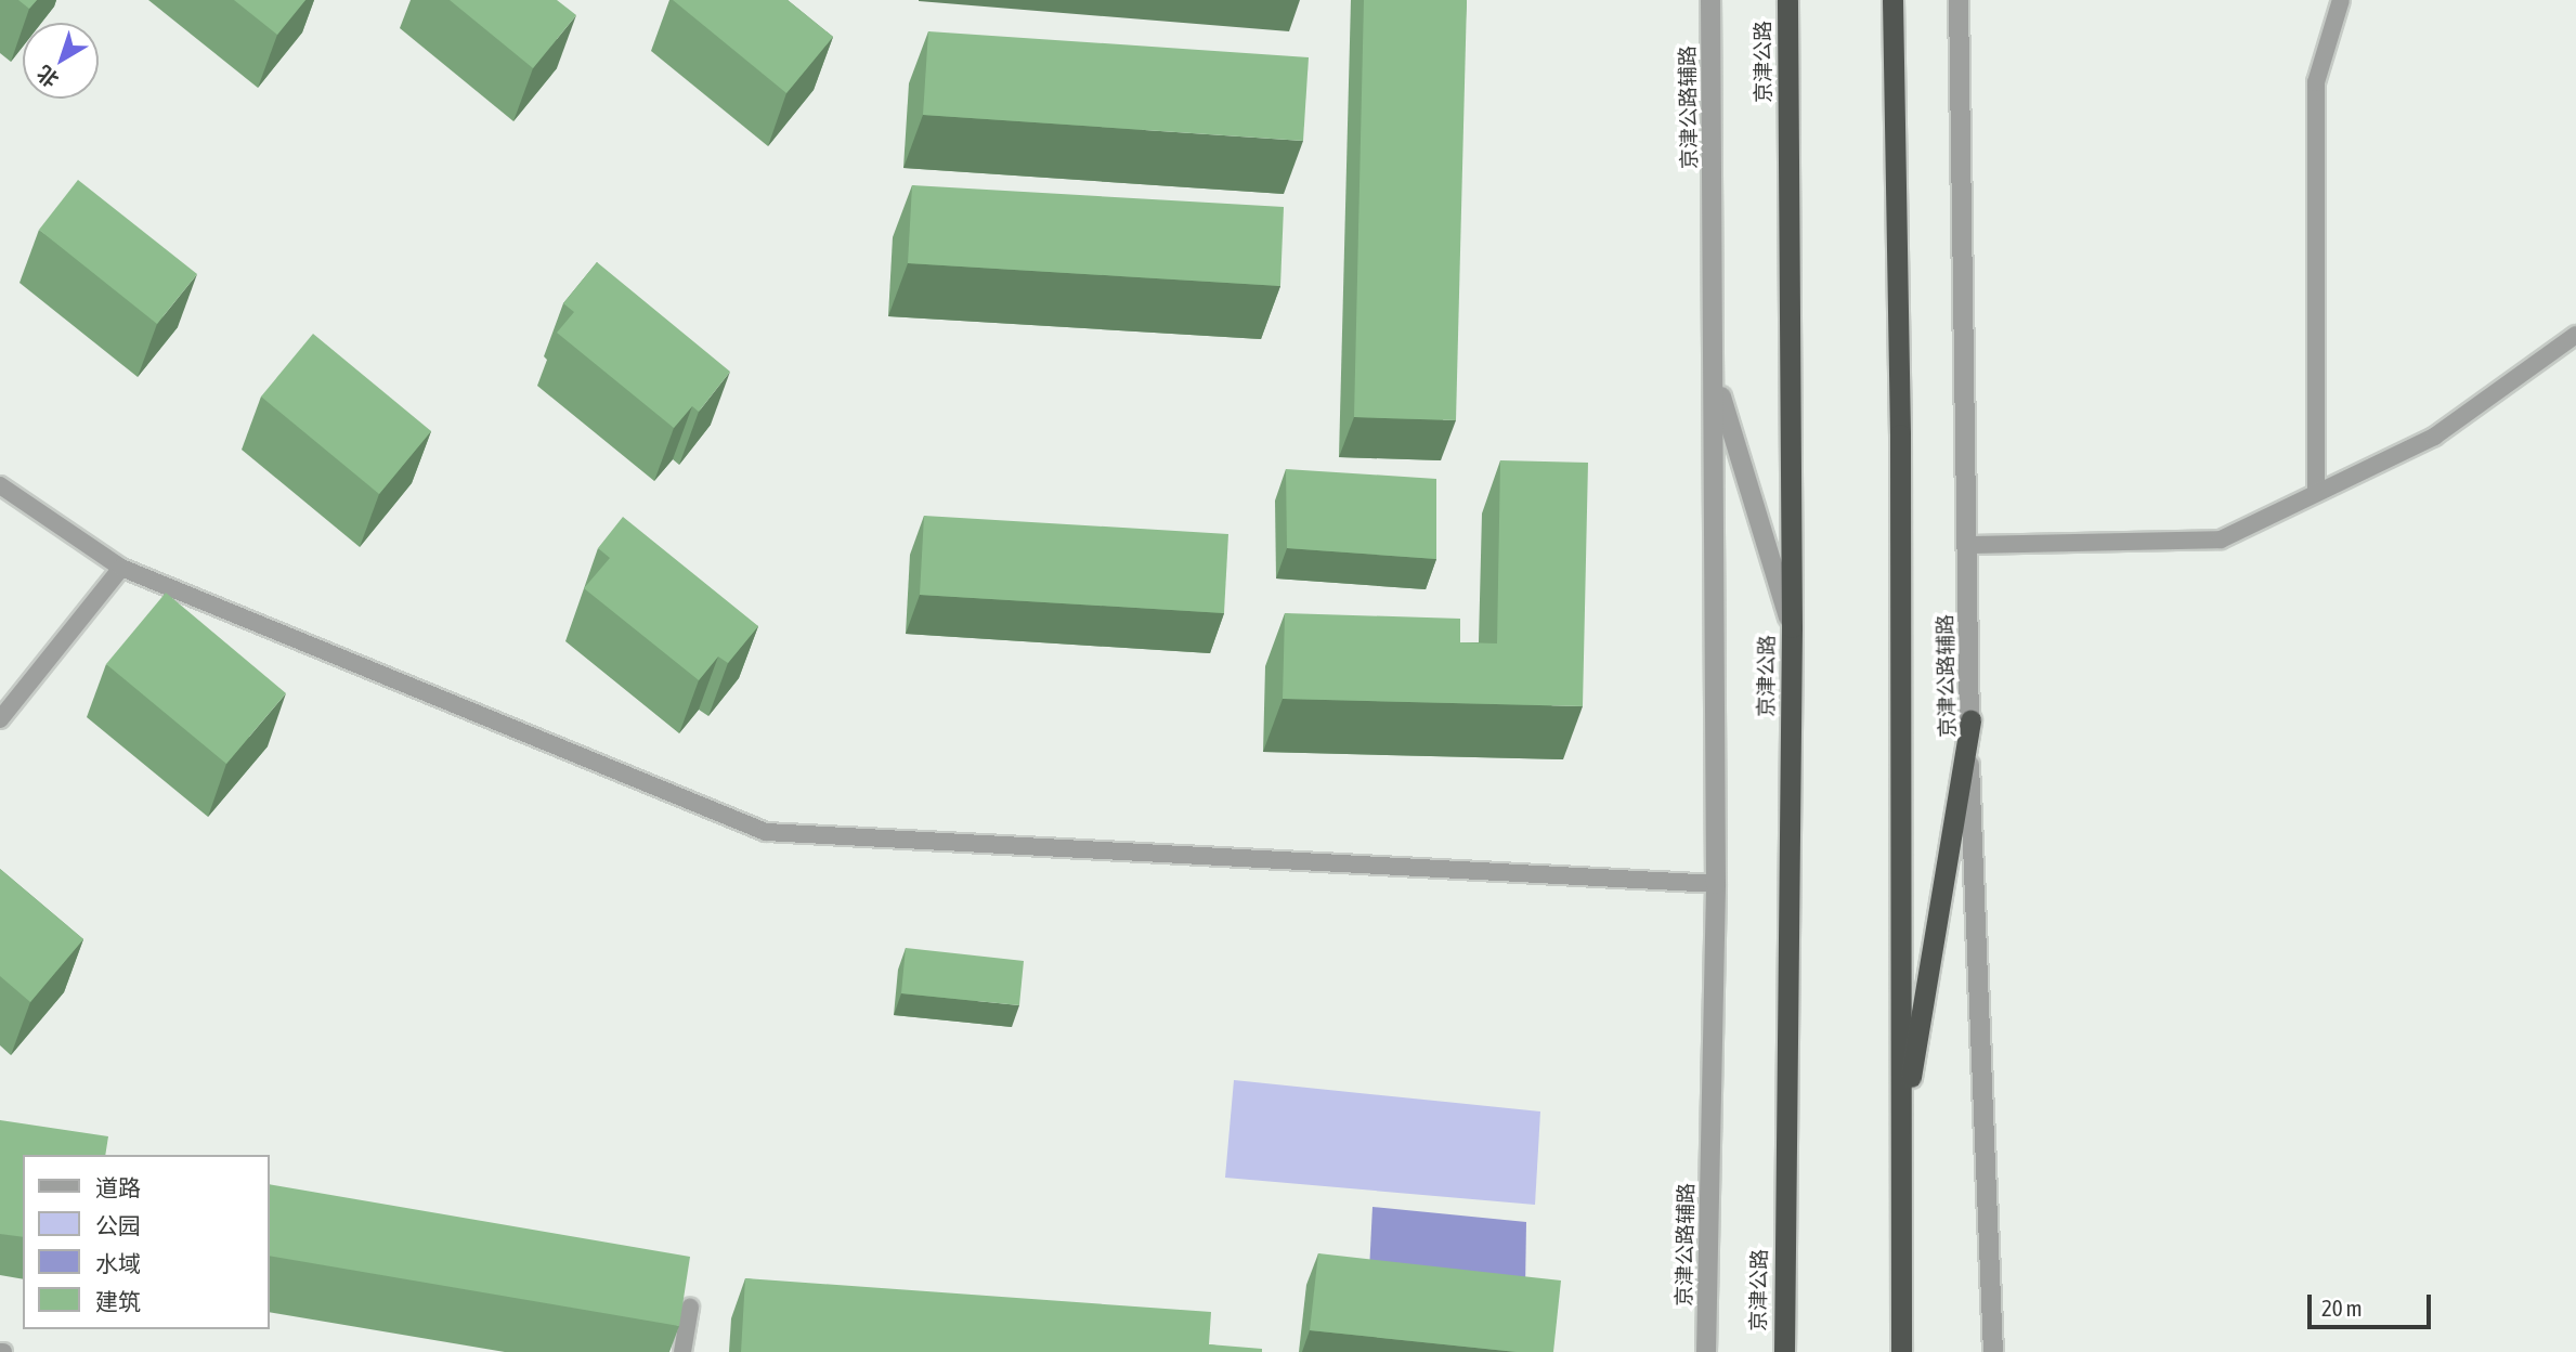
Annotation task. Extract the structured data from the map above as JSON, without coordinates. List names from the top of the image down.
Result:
{
  "streets": {
    "highway": ["京津公路"],
    "street": ["京津公路辅路"]
  },
  "legend": [
    "道路",
    "公园",
    "水域",
    "建筑"
  ],
  "scale_bar": "20 m",
  "north": "bottom left"
}
